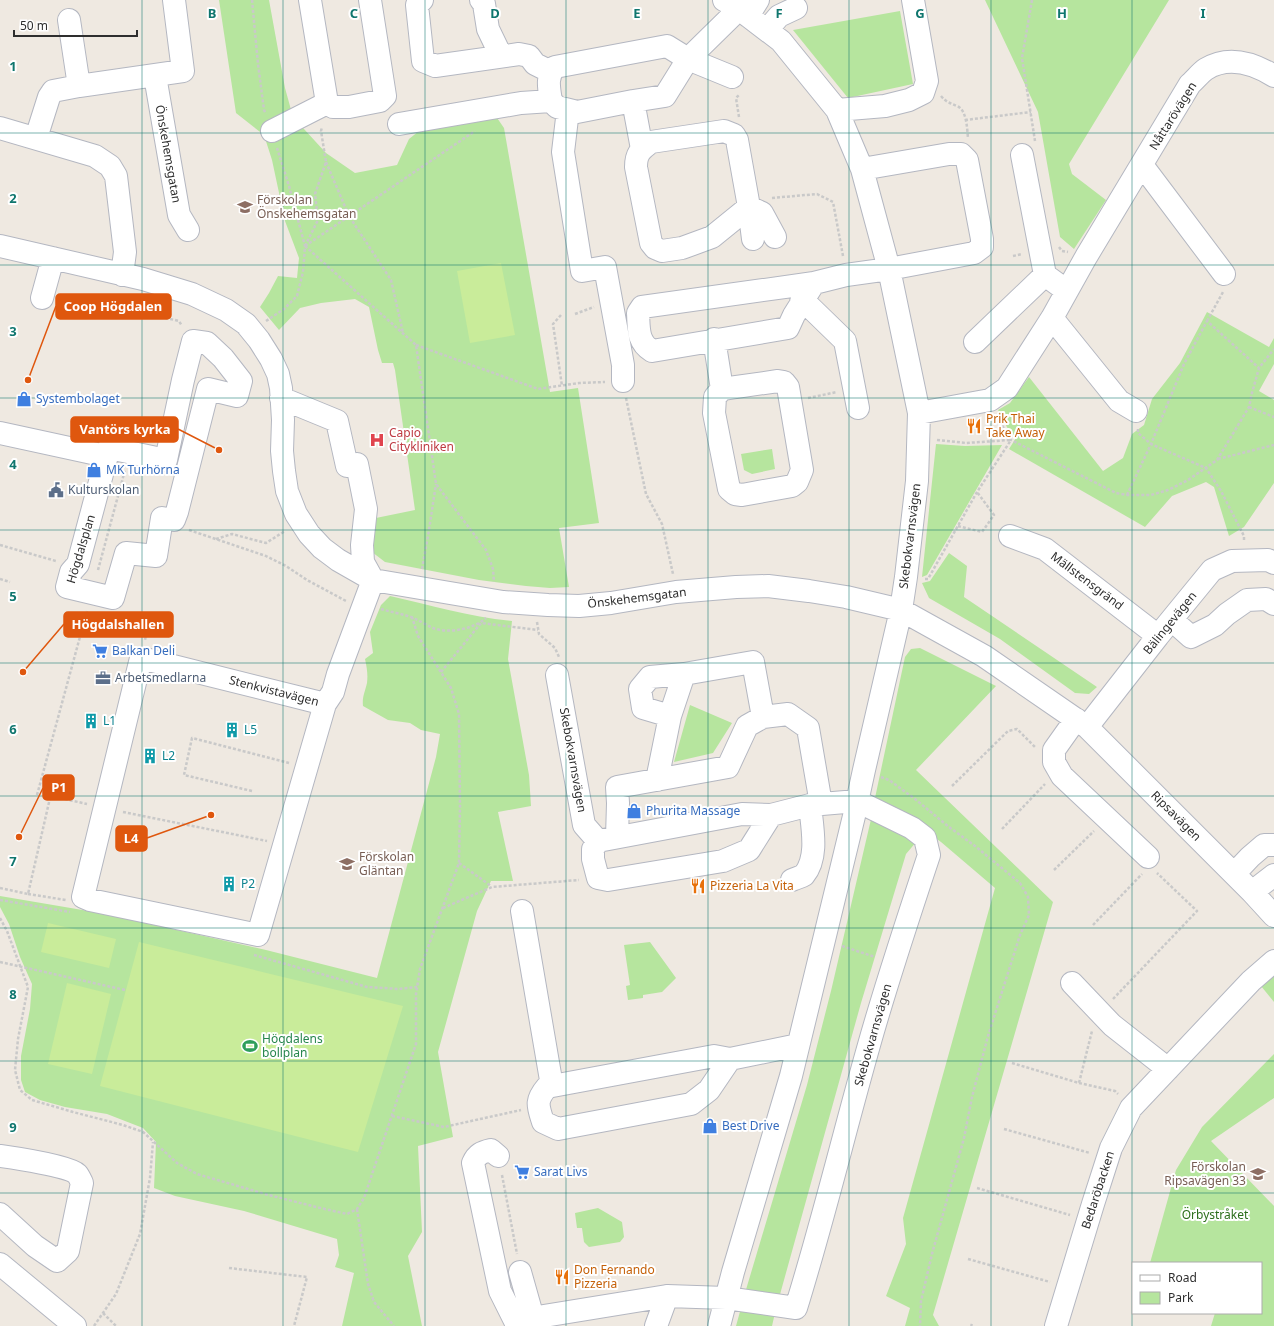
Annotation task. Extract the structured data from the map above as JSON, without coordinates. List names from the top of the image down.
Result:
{
  "streets": {
    "street": [
      "Nåttarövägen",
      "Önskehemsgatan",
      "Skebokvarnsvägen",
      "Högdalsplan",
      "Mällstensgränd",
      "Bälingevägen",
      "Stenkvistavägen",
      "Ripsavägen",
      "Bedaröbacken"
    ]
  },
  "crossings": [
    ["Nåttarövägen", "Skebokvarnsvägen"],
    ["Önskehemsgatan", "Skebokvarnsvägen"],
    ["Önskehemsgatan", "Ripsavägen"],
    ["Skebokvarnsvägen", "Ripsavägen"],
    ["Mällstensgränd", "Bälingevägen"],
    ["Bälingevägen", "Ripsavägen"]
  ],
  "parks": ["Örbystråket"],
  "places": {
    "school or university": ["Förskolan Önskehemsgatan", "Förskolan Gläntan", "Förskolan Ripsavägen 33"],
    "other": [
      "Coop Högdalen",
      "Vantörs kyrka",
      "Högdalshallen",
      "L4",
      "P1"
    ],
    "shop": [
      "Systembolaget",
      "MK Turhörna",
      "Phurita Massage",
      "Best Drive"
    ],
    "restaurant": ["Prik Thai Take Away", "Pizzeria La Vita", "Don Fernando Pizzeria"],
    "hospital": ["Capio Citykliniken"],
    "public building": ["Kulturskolan"],
    "supermarket": ["Balkan Deli", "Sarat Livs"],
    "office": ["Arbetsmedlarna"],
    "building": [
      "L1",
      "L5",
      "L2",
      "P2"
    ],
    "sports": ["Högdalens bollplan"]
  },
  "legend": ["Road", "Park"],
  "scale_bar": "50 m",
  "grid": {
    "columns": [
      "B",
      "C",
      "D",
      "E",
      "F",
      "G",
      "H",
      "I"
    ],
    "rows": [
      "1",
      "2",
      "3",
      "4",
      "5",
      "6",
      "7",
      "8",
      "9"
    ]
  }
}
